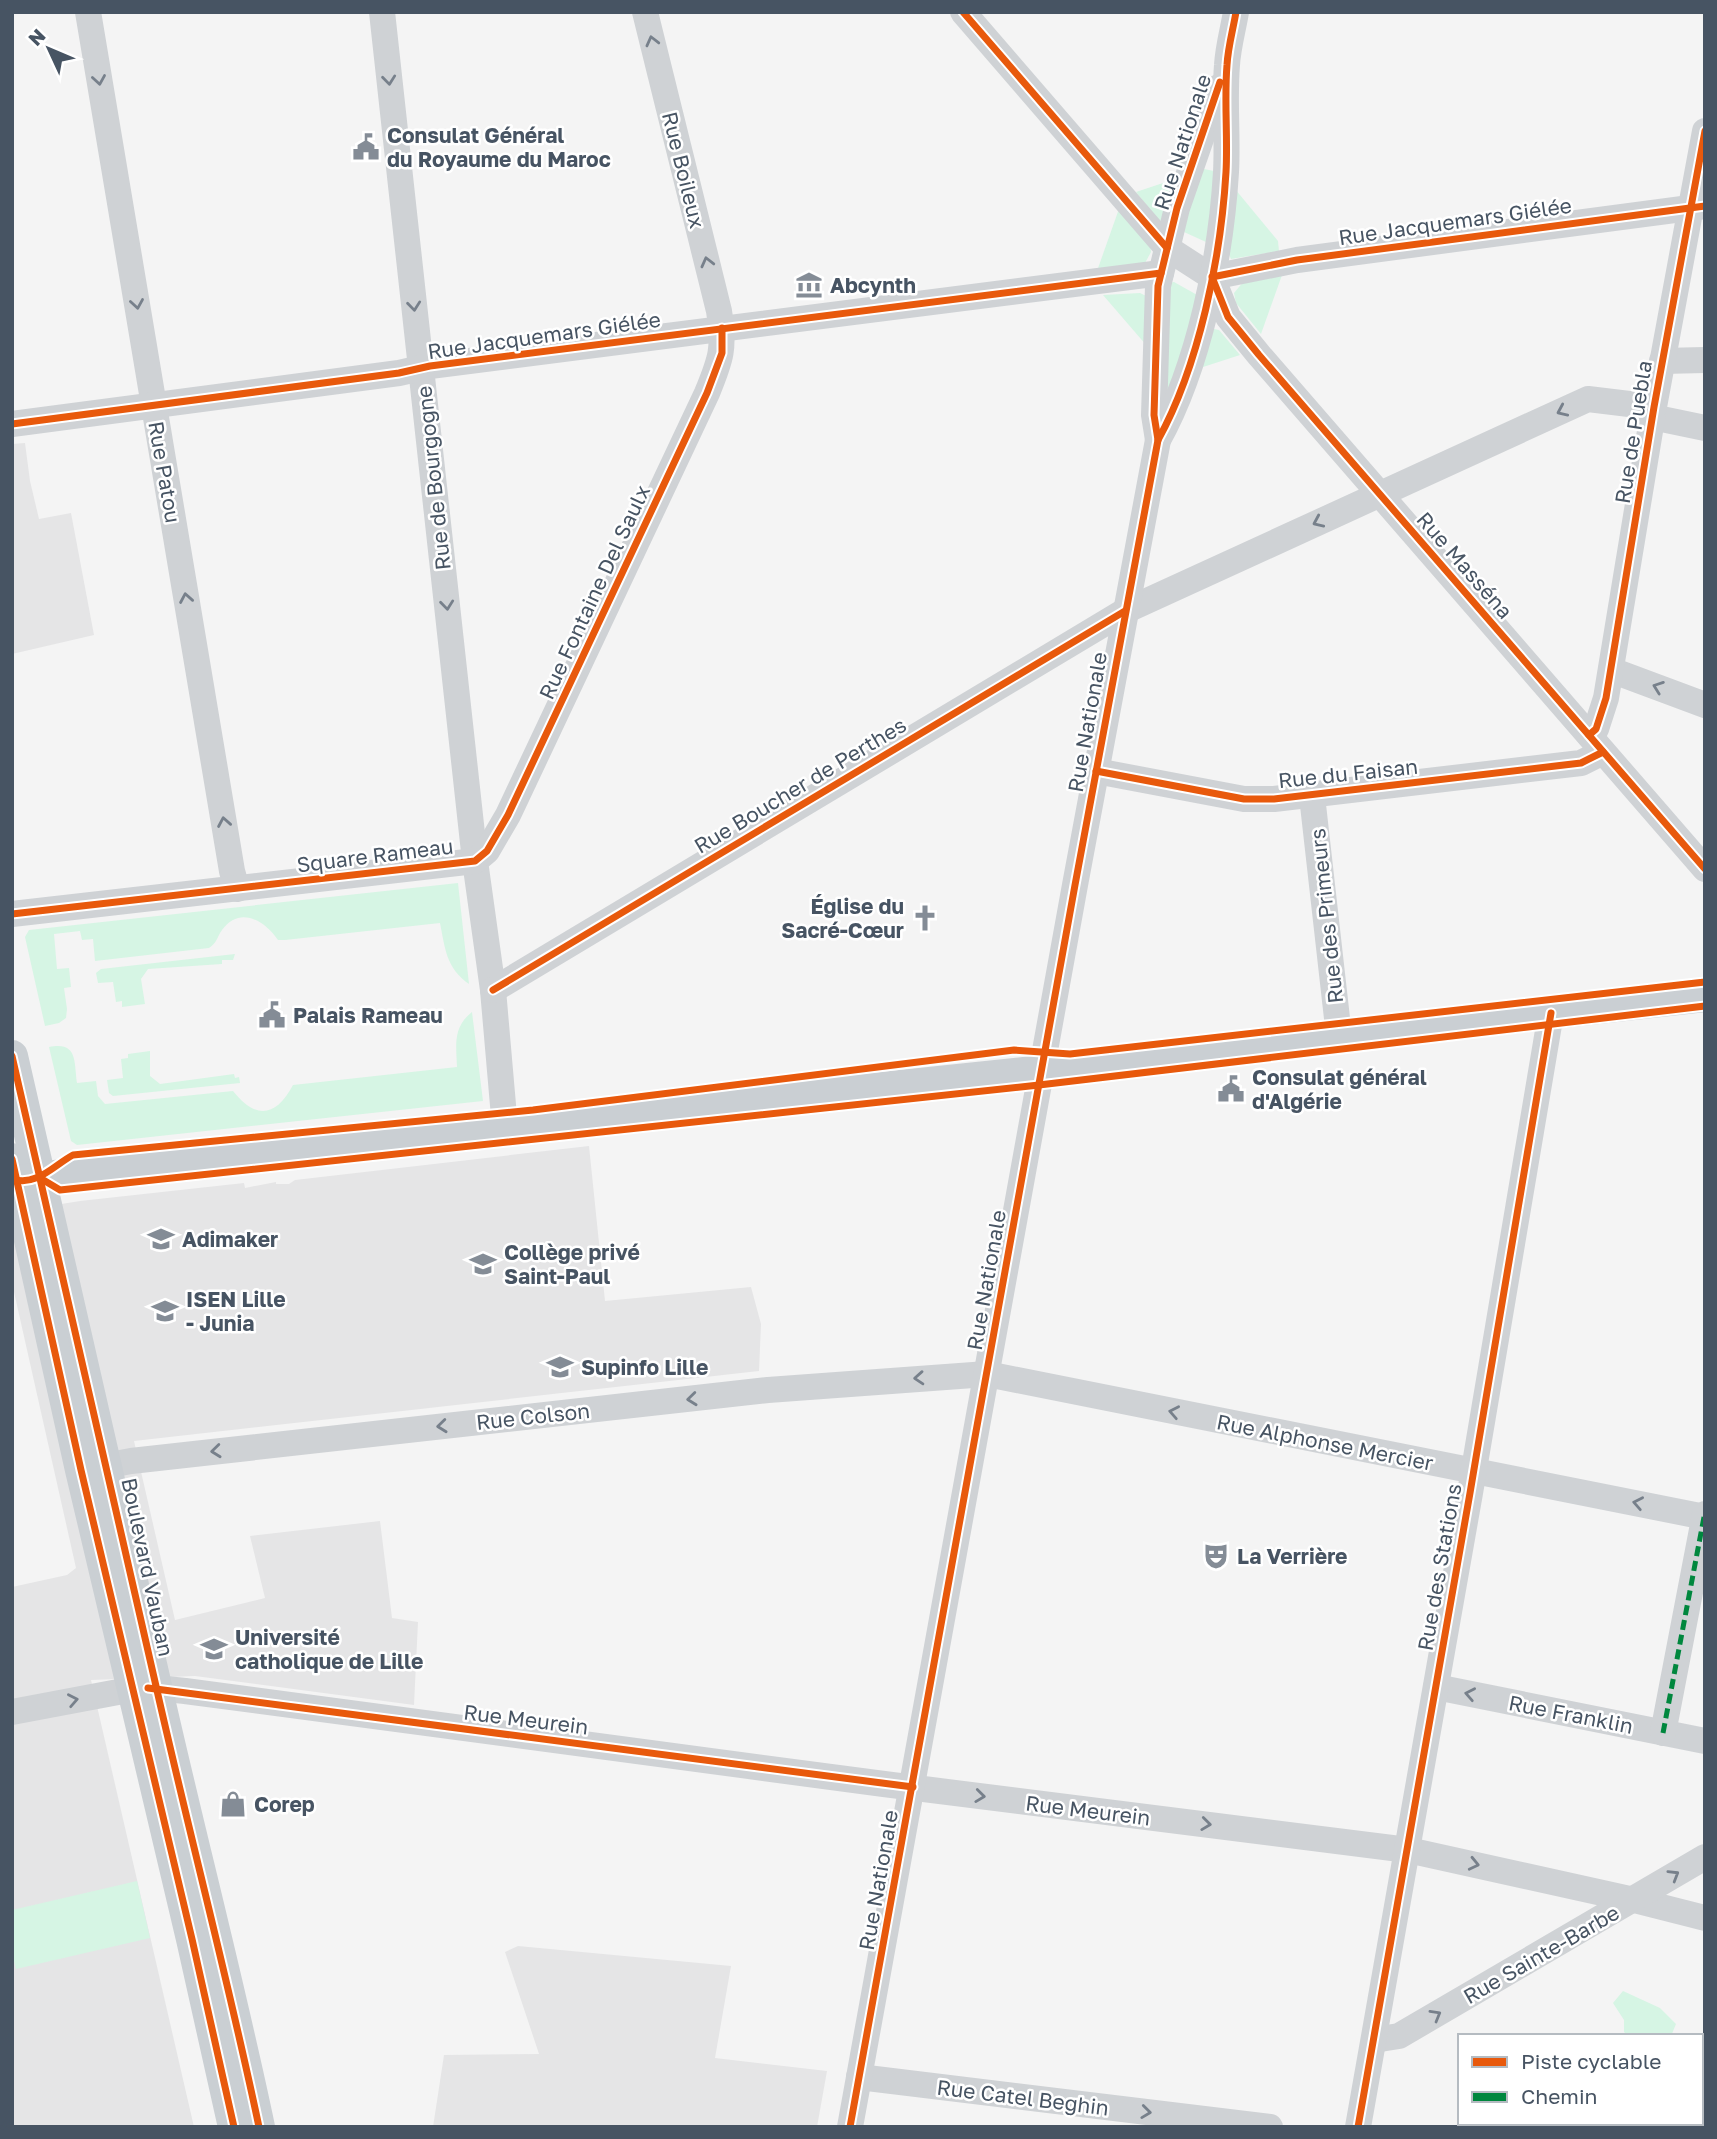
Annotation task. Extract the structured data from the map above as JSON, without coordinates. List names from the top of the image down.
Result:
{
  "streets": {
    "main road": ["Boulevard Vauban"],
    "street": [
      "Rue Nationale",
      "Rue Boileux",
      "Rue Jacquemars Giélée",
      "Rue de Puebla",
      "Rue Patou",
      "Rue de Bourgogne",
      "Rue Masséna",
      "Rue Fontaine Del Saulx",
      "Rue du Faisan",
      "Rue Boucher de Perthes",
      "Square Rameau",
      "Rue des Primeurs",
      "Rue Colson",
      "Rue Alphonse Mercier",
      "Rue des Stations",
      "Rue Franklin",
      "Rue Meurein",
      "Rue Sainte-Barbe",
      "Rue Catel Beghin"
    ]
  },
  "crossings": [
    ["Rue Nationale", "Rue Jacquemars Giélée"],
    ["Rue Nationale", "Rue Masséna"],
    ["Rue Nationale", "Rue du Faisan"],
    ["Rue Nationale", "Rue Boucher de Perthes"],
    ["Rue Nationale", "Rue Colson"],
    ["Rue Nationale", "Rue Alphonse Mercier"],
    ["Rue Nationale", "Rue Meurein"],
    ["Rue Nationale", "Rue Catel Beghin"],
    ["Rue Boileux", "Rue Jacquemars Giélée"],
    ["Rue Boileux", "Rue Fontaine Del Saulx"],
    ["Rue Jacquemars Giélée", "Rue de Puebla"],
    ["Rue Jacquemars Giélée", "Rue Patou"],
    ["Rue Jacquemars Giélée", "Rue de Bourgogne"],
    ["Rue Jacquemars Giélée", "Rue Masséna"],
    ["Rue Jacquemars Giélée", "Rue Fontaine Del Saulx"],
    ["Rue de Puebla", "Rue Masséna"],
    ["Rue de Puebla", "Rue du Faisan"],
    ["Rue de Puebla", "Rue Boucher de Perthes"],
    ["Rue Patou", "Square Rameau"],
    ["Rue de Bourgogne", "Rue Fontaine Del Saulx"],
    ["Rue de Bourgogne", "Square Rameau"],
    ["Rue Masséna", "Rue du Faisan"],
    ["Rue Masséna", "Rue Boucher de Perthes"],
    ["Rue Fontaine Del Saulx", "Square Rameau"],
    ["Rue du Faisan", "Rue des Primeurs"],
    ["Rue Boucher de Perthes", "Square Rameau"],
    ["Rue Colson", "Rue Alphonse Mercier"],
    ["Rue Colson", "Boulevard Vauban"],
    ["Rue Alphonse Mercier", "Rue des Stations"],
    ["Boulevard Vauban", "Rue Meurein"],
    ["Rue des Stations", "Rue Franklin"],
    ["Rue des Stations", "Rue Meurein"],
    ["Rue des Stations", "Rue Sainte-Barbe"],
    ["Rue Meurein", "Rue Sainte-Barbe"]
  ],
  "one_way": [
    "Rue Boileux",
    "Rue de Bourgogne",
    "Rue Boucher de Perthes",
    "Rue Colson",
    "Rue Alphonse Mercier",
    "Rue Franklin",
    "Rue Meurein",
    "Rue Sainte-Barbe",
    "Rue Catel Beghin"
  ],
  "places": {
    "public building": ["Consulat Général du Royaume du Maroc", "Palais Rameau", "Consulat général d'Algérie"],
    "museum": ["Abcynth"],
    "church": ["Église du Sacré-Cœur"],
    "school or university": [
      "Adimaker",
      "Collège privé Saint-Paul",
      "ISEN Lille - Junia",
      "Supinfo Lille",
      "Université catholique de Lille"
    ],
    "theatre": ["La Verrière"],
    "shop": ["Corep"]
  },
  "legend": ["Piste cyclable", "Chemin"],
  "north": "top left"
}
